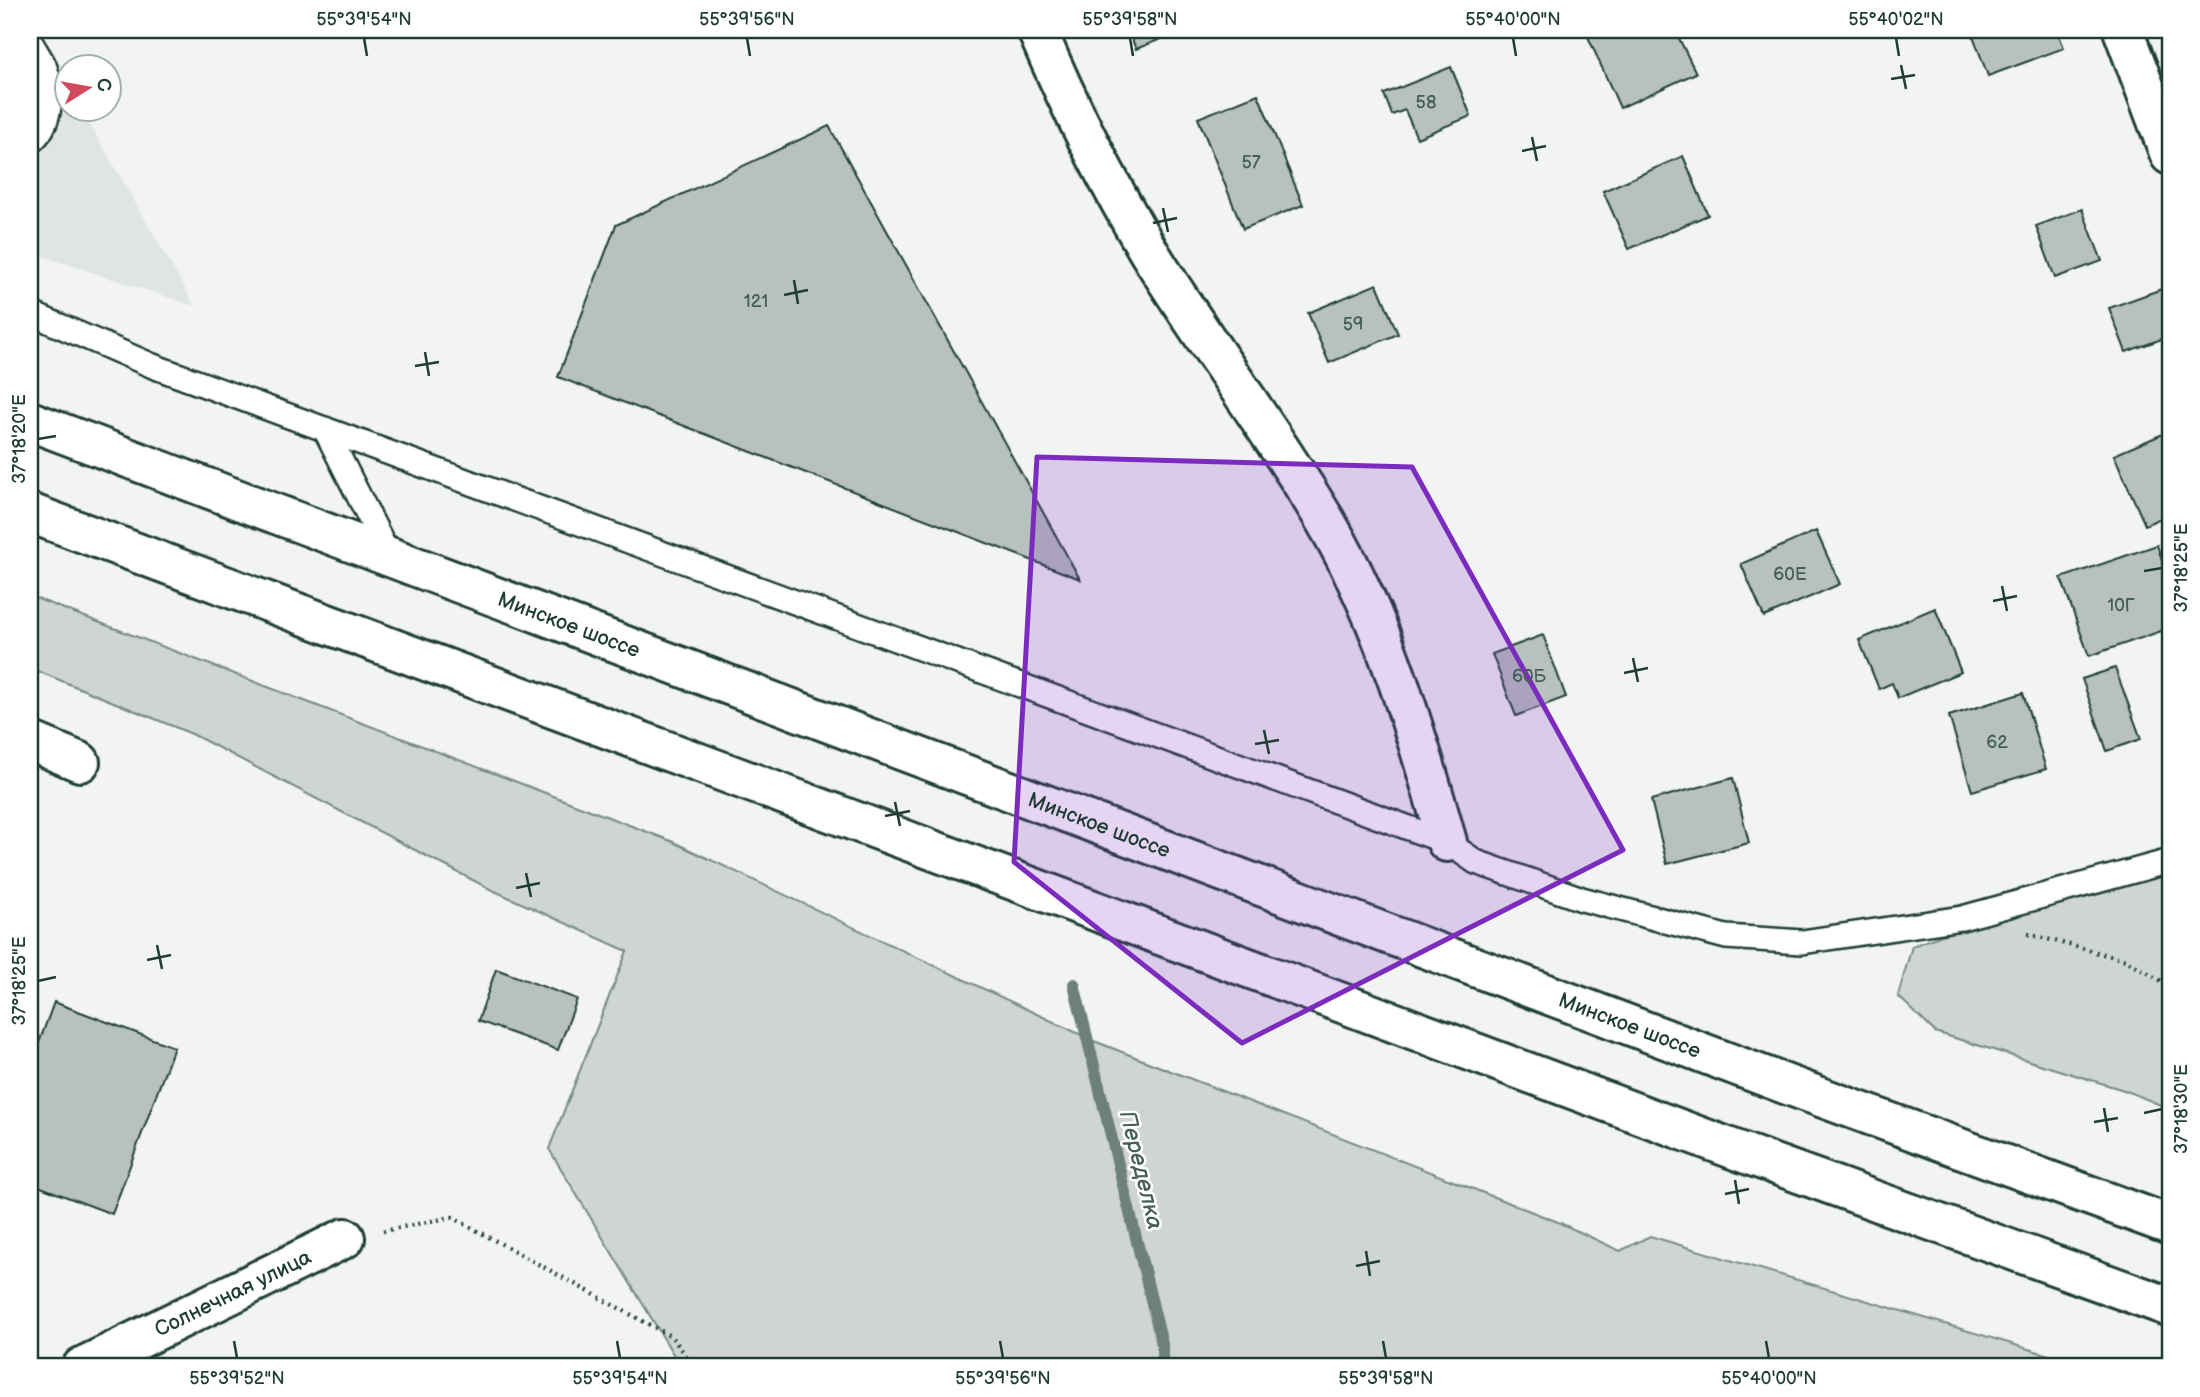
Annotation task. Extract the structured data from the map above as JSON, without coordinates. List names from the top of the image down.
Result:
{
  "streets": {
    "main road": ["Минское шоссе", "Солнечная улица"]
  },
  "water": ["Переделка"],
  "house_numbers": [
    "58",
    "57",
    "121",
    "59",
    "60Е",
    "10Г",
    "60Б",
    "62"
  ],
  "north": "right",
  "coordinates": [
    "55°39'54\"N",
    "55°39'56\"N",
    "55°39'58\"N",
    "55°40'00\"N",
    "55°40'02\"N",
    "37°18'20\"E",
    "37°18'25\"E",
    "37°18'30\"E",
    "55°39'52\"N"
  ]
}
